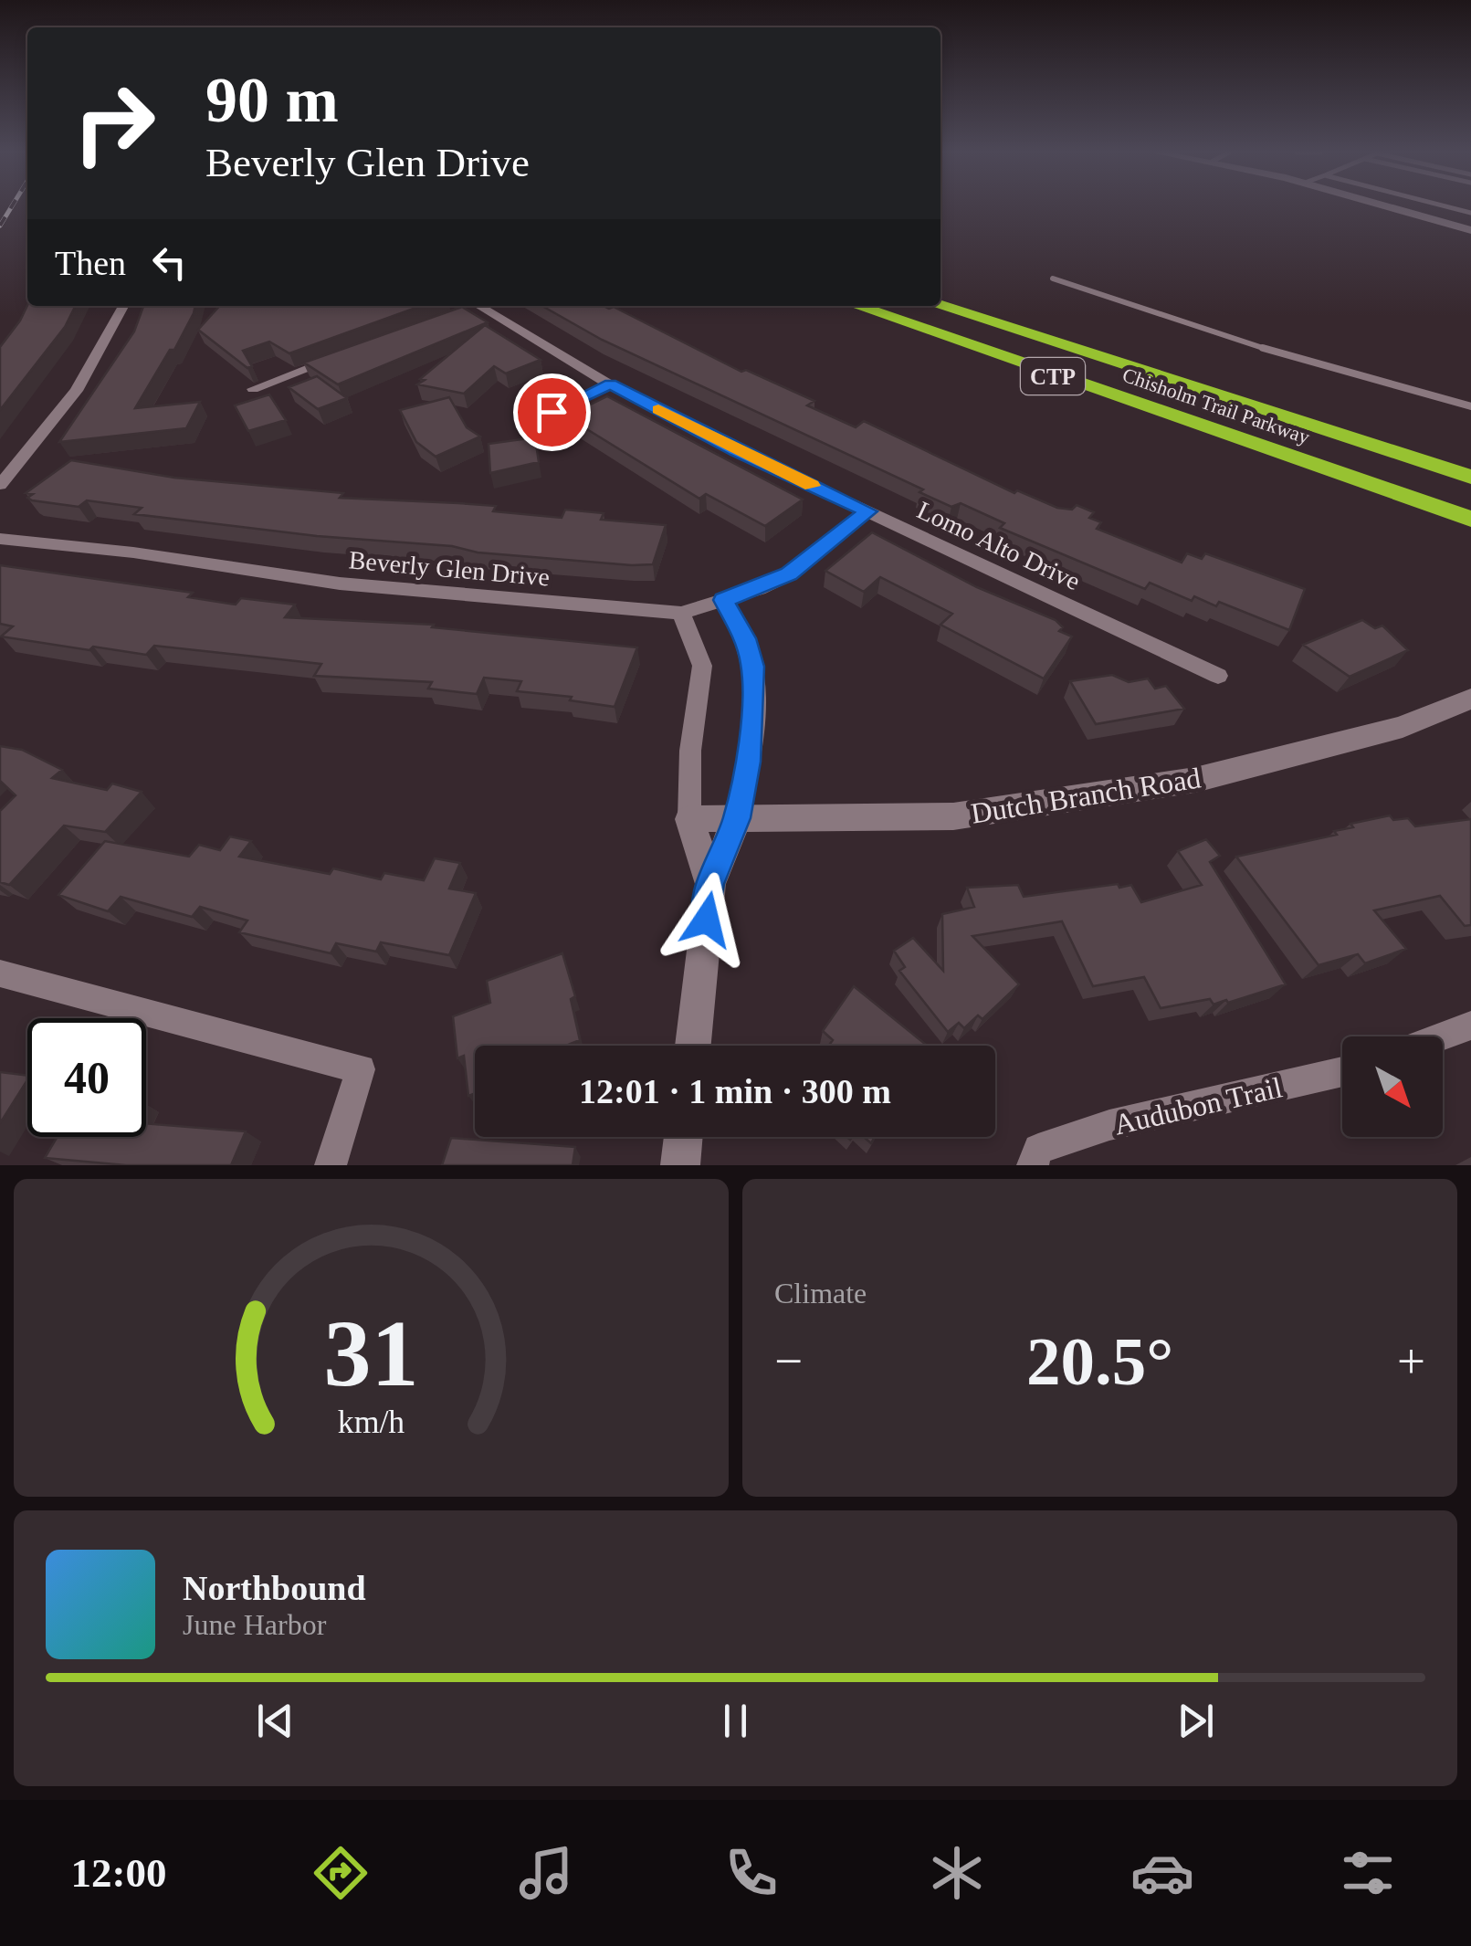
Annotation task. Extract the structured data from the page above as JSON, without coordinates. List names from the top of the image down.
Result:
{
  "streets": {
    "highway": ["CTP", "Chisholm Trail Parkway"],
    "street": [
      "Lomo Alto Drive",
      "Beverly Glen Drive",
      "Dutch Branch Road",
      "Audubon Trail"
    ]
  },
  "crossings": [
    ["Lomo Alto Drive", "Beverly Glen Drive"]
  ],
  "north": "bottom right",
  "page": {
    "turn": ["90 m", "Beverly Glen Drive"],
    "then": "Then",
    "limit": "40",
    "trip": "12:01 · 1 min · 300 m",
    "tile": "Climate",
    "heat": ["−", "20.5°", "+"],
    "song": ["Northbound", "June Harbor"],
    "tabs": "12:00",
    "gauge": ["31", "km/h"]
  }
}
